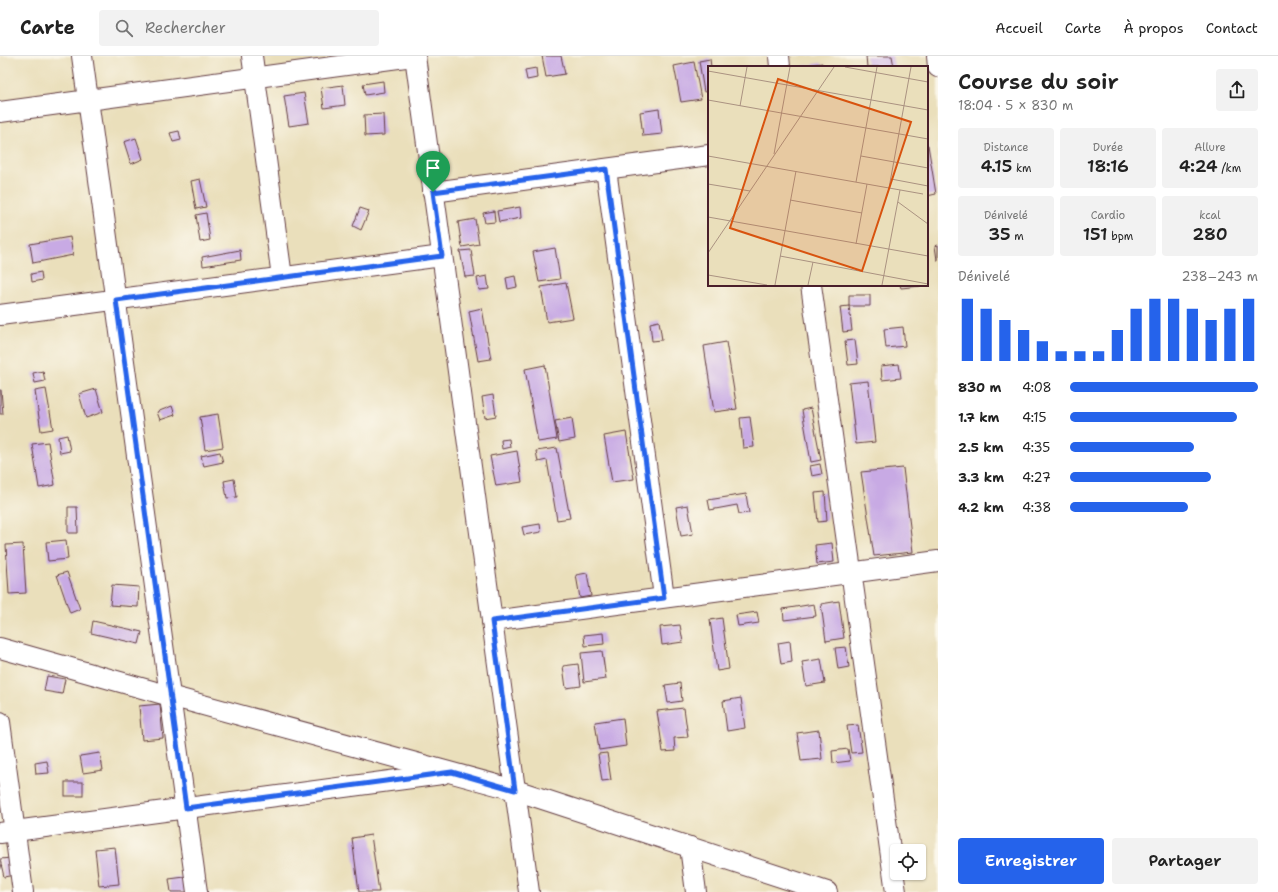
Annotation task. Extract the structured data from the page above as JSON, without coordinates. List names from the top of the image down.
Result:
{
  "page": {
    "header": "Carte",
    "search": "Rechercher",
    "nav": [
      "Accueil",
      "Carte",
      "À propos",
      "Contact"
    ],
    "heading": ["Course du soir", "18:04 · 5 × 830 m"],
    "stats": [
      ["Distance", "4.15 km"],
      ["Durée", "18:16"],
      ["Allure", "4:24 /km"],
      ["Dénivelé", "35 m"],
      ["Cardio", "151 bpm"],
      ["kcal", "280"]
    ],
    "chart": ["Dénivelé", "238–243 m"],
    "list": [
      {
        "name": "830 m",
        "note": "4:08"
      },
      {
        "name": "1.7 km",
        "note": "4:15"
      },
      {
        "name": "2.5 km",
        "note": "4:35"
      },
      {
        "name": "3.3 km",
        "note": "4:27"
      },
      {
        "name": "4.2 km",
        "note": "4:38"
      }
    ],
    "buttons": ["Enregistrer", "Partager"]
  }
}
